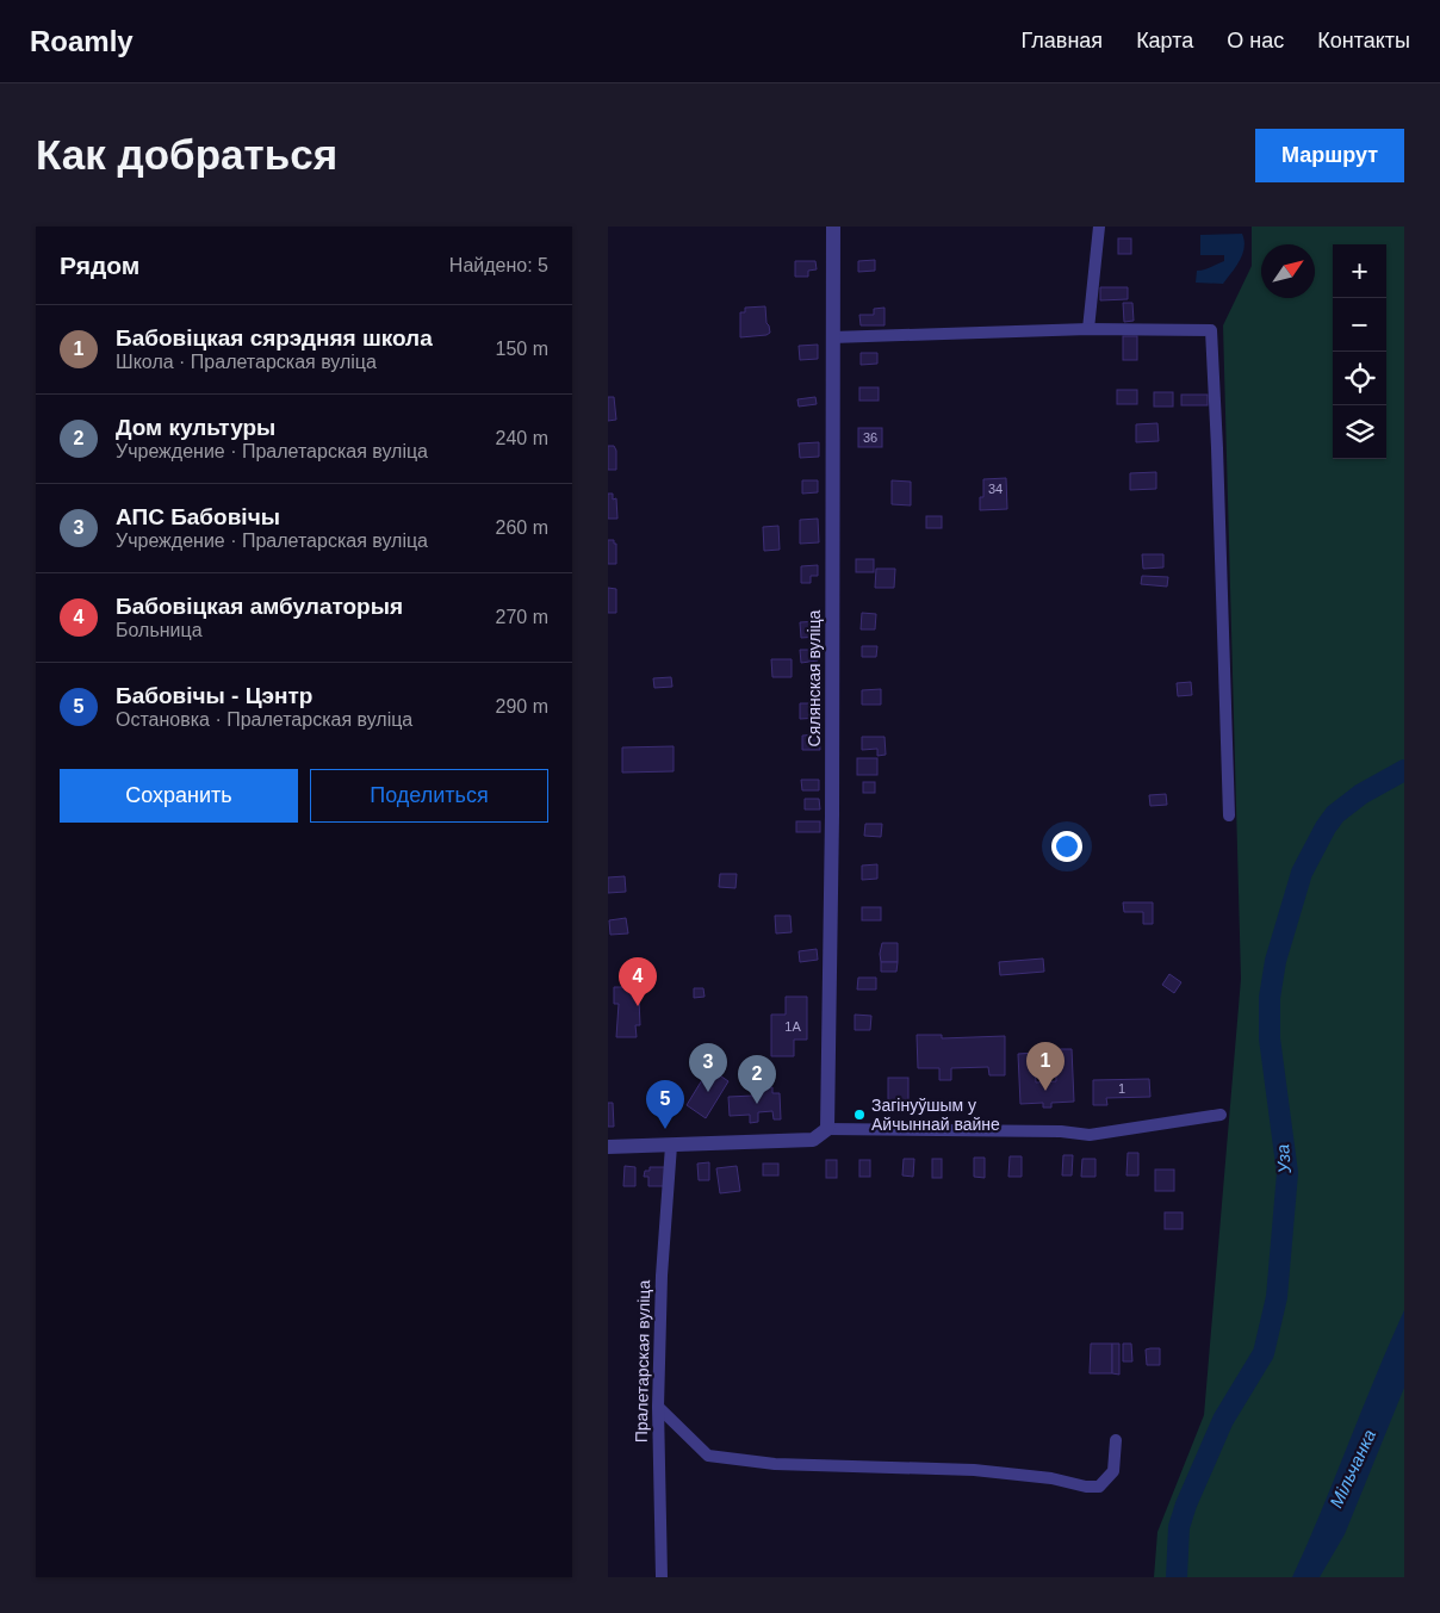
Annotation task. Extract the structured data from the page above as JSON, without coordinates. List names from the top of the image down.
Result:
{
  "streets": {
    "street": ["Сялянская вуліца", "Пралетарская вуліца"]
  },
  "water": ["Уза", "Мільчанка"],
  "places": ["Загінуўшым у Айчыннай вайне"],
  "house_numbers": [
    "36",
    "34",
    "1А",
    "1"
  ],
  "north": "top right",
  "page": {
    "header": "Roamly",
    "nav": [
      "Главная",
      "Карта",
      "О нас",
      "Контакты"
    ],
    "buttons": [
      "Маршрут",
      ["Сохранить", "Поделиться"]
    ],
    "title": "Как добраться",
    "heading": ["Рядом", "Найдено: 5"],
    "map_buttons": ["+", "−"],
    "list": [
      {
        "mark": "1",
        "name": "Бабовіцкая сярэдняя школа",
        "note": "Школа · Пралетарская вуліца",
        "value": "150 m"
      },
      {
        "mark": "2",
        "name": "Дом культуры",
        "note": "Учреждение · Пралетарская вуліца",
        "value": "240 m"
      },
      {
        "mark": "3",
        "name": "АПС Бабовічы",
        "note": "Учреждение · Пралетарская вуліца",
        "value": "260 m"
      },
      {
        "mark": "4",
        "name": "Бабовіцкая амбулаторыя",
        "note": "Больница",
        "value": "270 m"
      },
      {
        "mark": "5",
        "name": "Бабовічы - Цэнтр",
        "note": "Остановка · Пралетарская вуліца",
        "value": "290 m"
      }
    ],
    "pins": [
      "4",
      "1",
      "3",
      "2",
      "5"
    ]
  }
}
